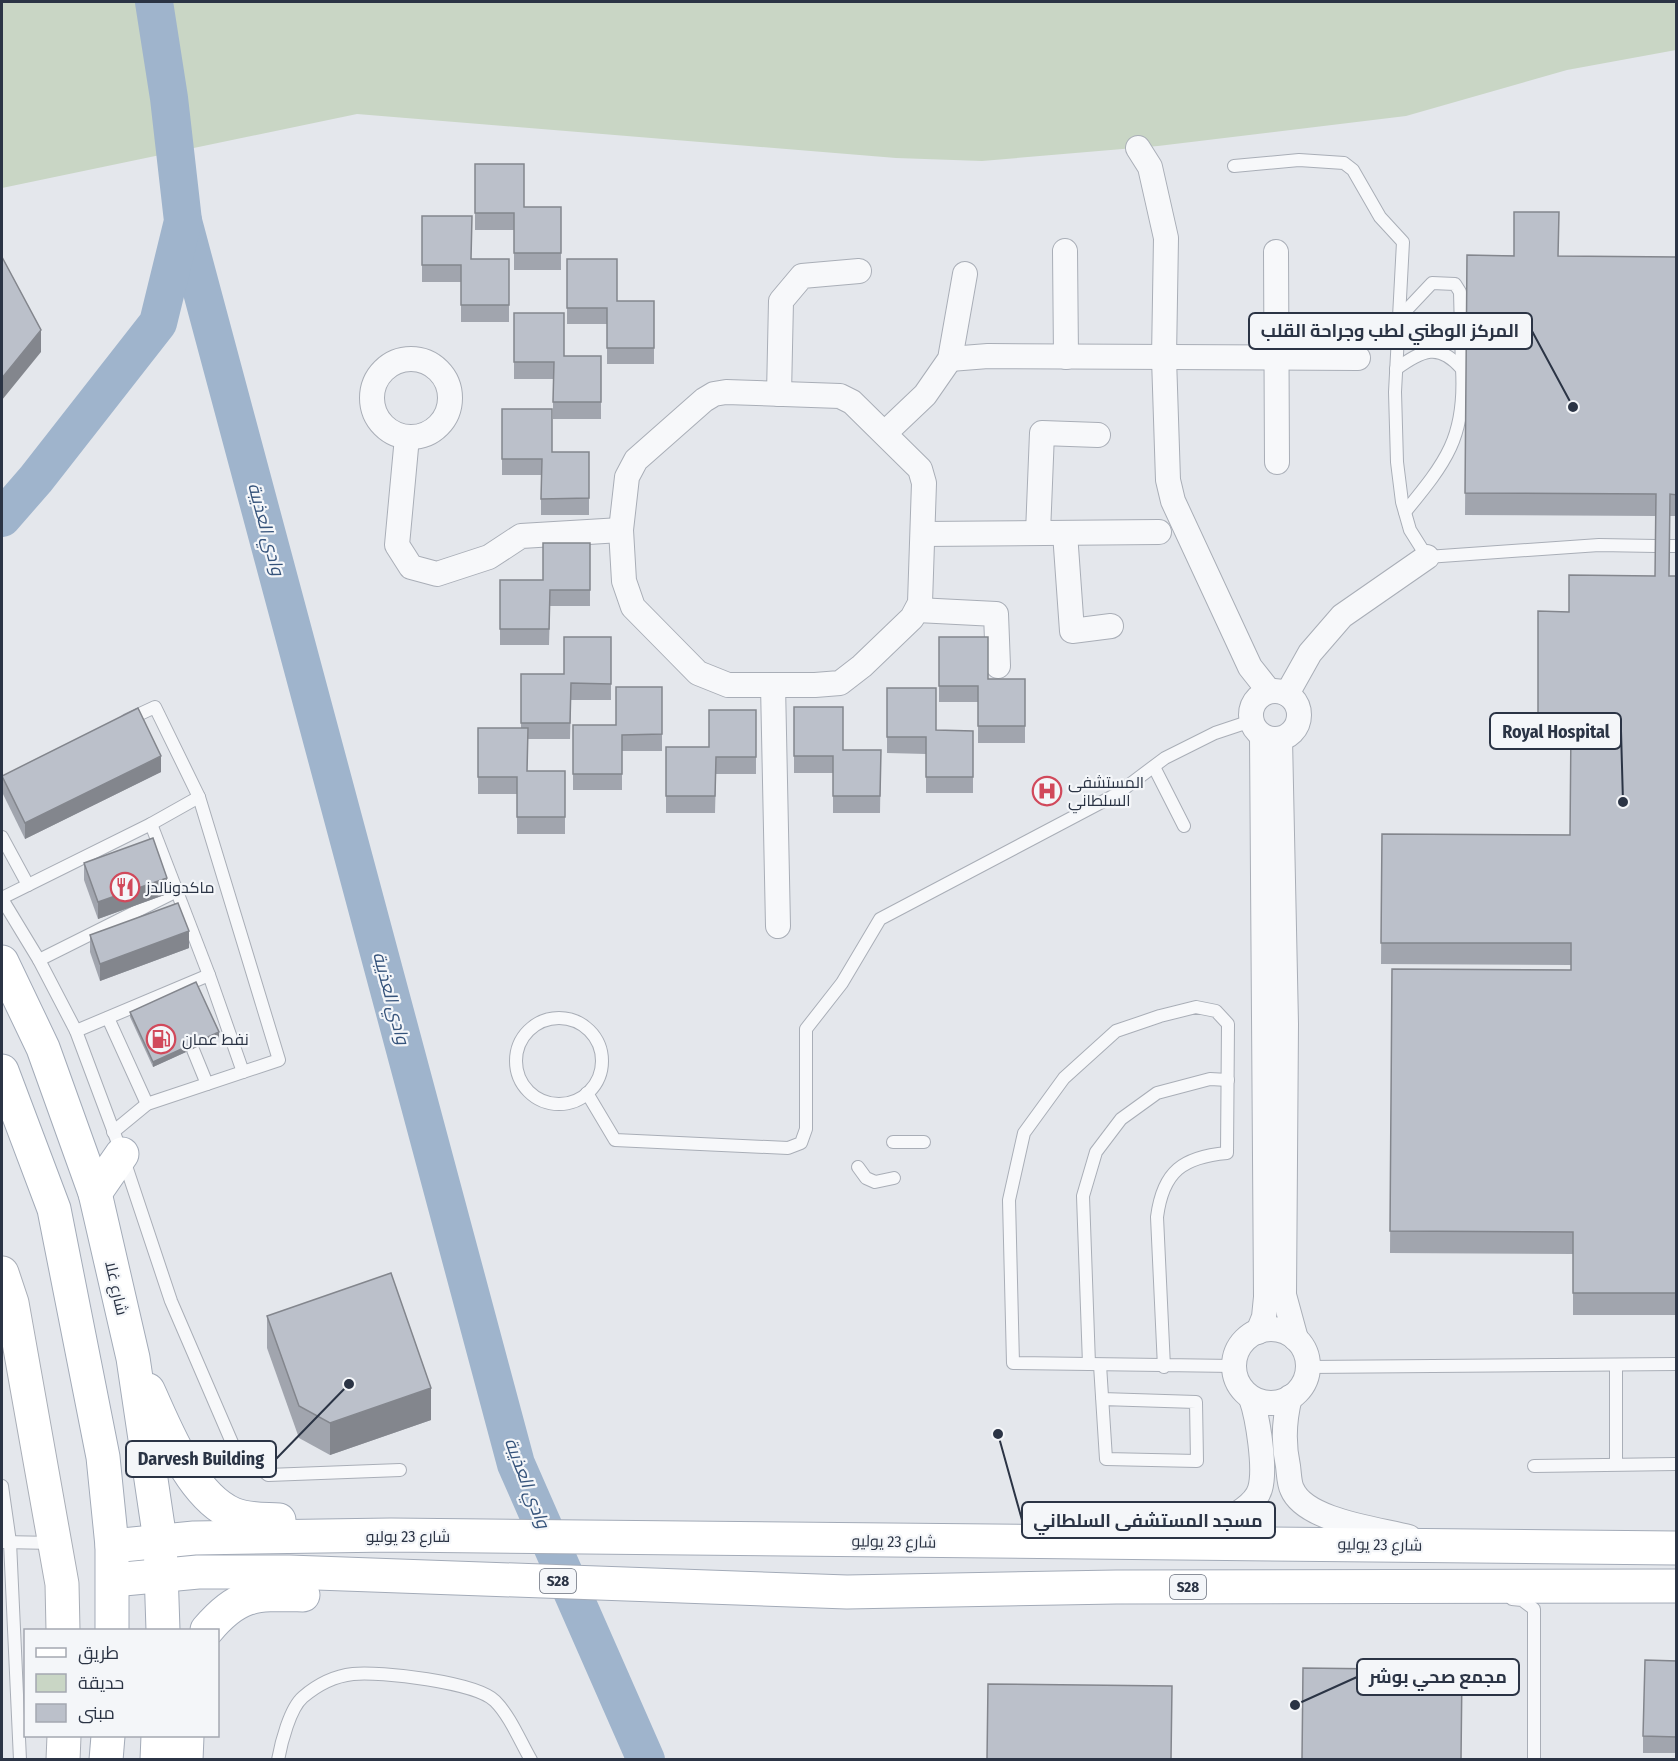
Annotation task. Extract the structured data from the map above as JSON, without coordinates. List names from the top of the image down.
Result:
{
  "streets": {
    "main road": ["شارع غلا", "شارع 23 يوليو", "S28"]
  },
  "crossings": [
    ["شارع غلا", "شارع 23 يوليو"],
    ["شارع غلا", "S28"]
  ],
  "water": ["وادي العذيبة"],
  "places": {
    "other": [
      "المركز الوطني لطب وجراحة القلب",
      "Royal Hospital",
      "Darvesh Building",
      "مسجد المستشفى السلطاني",
      "مجمع صحي بوشر"
    ],
    "hospital": ["المستشفى السلطاني"],
    "restaurant": ["ماكدونالدز"],
    "fuel station": ["نفط عمان"]
  },
  "legend": ["طريق", "حديقة", "مبنى"]
}
